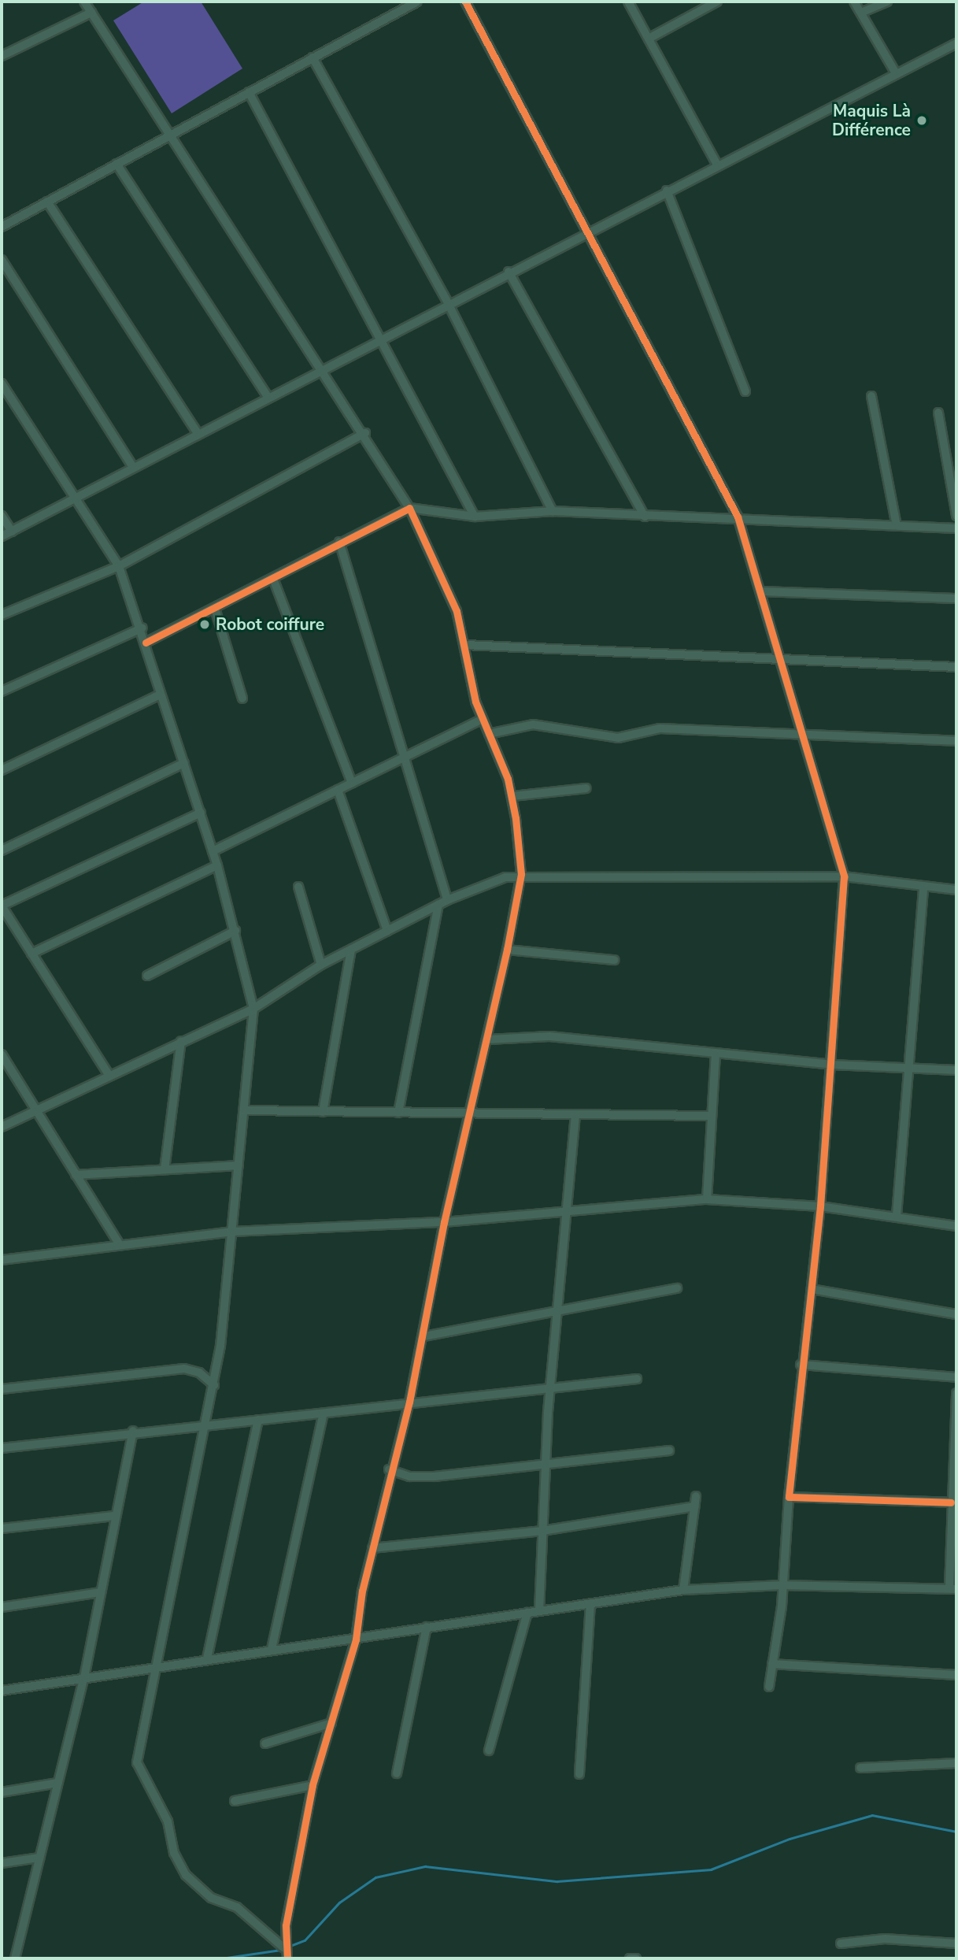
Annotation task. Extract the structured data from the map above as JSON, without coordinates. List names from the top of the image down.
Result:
{
  "places": ["Maquis Là Différence", "Robot coiffure"]
}
